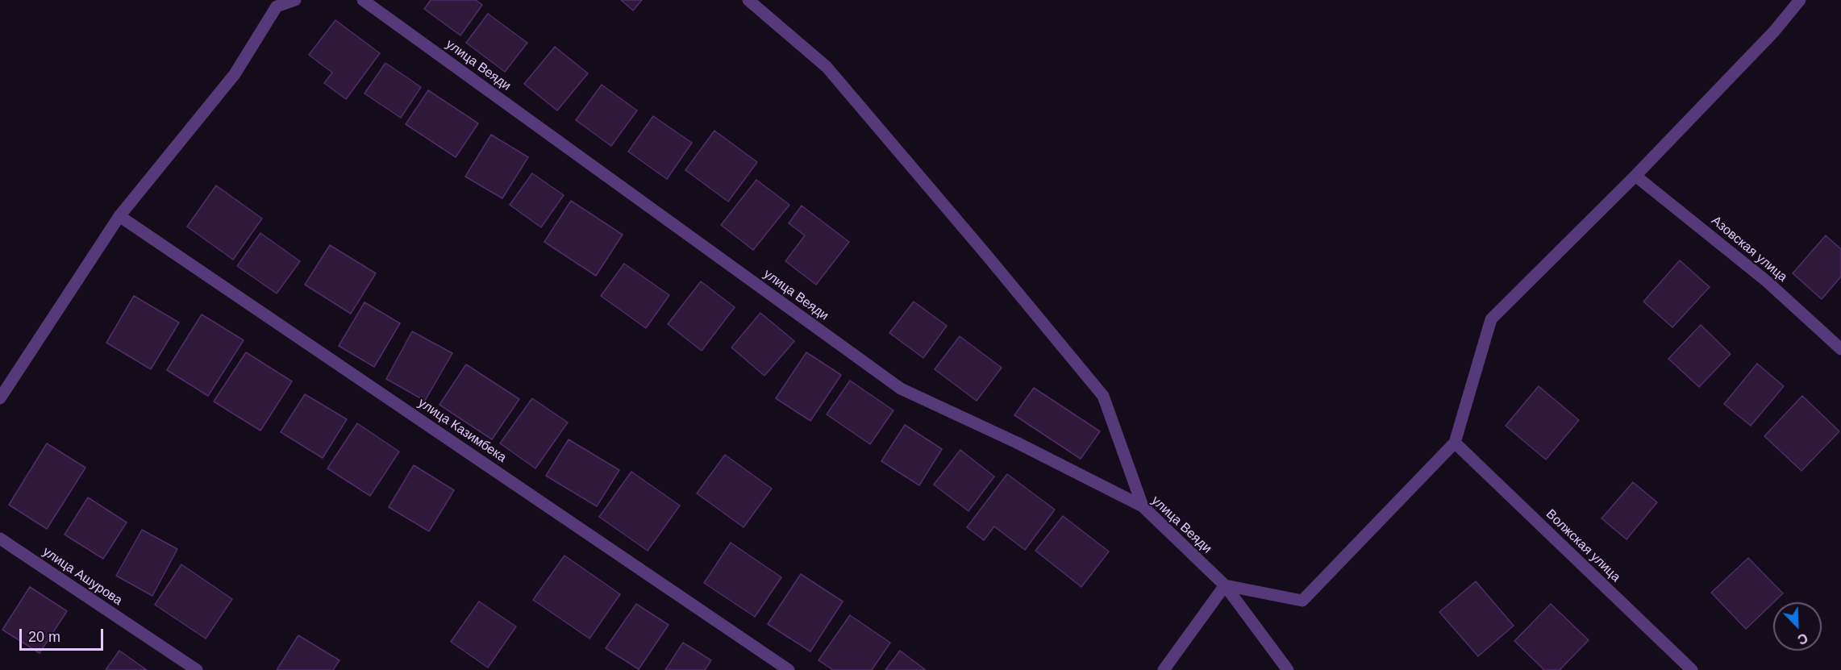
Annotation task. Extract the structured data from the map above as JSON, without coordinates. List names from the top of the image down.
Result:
{
  "streets": {
    "street": [
      "улица Веяди",
      "Азовская улица",
      "улица Казимбека",
      "Волжская улица",
      "улица Ашурова"
    ]
  },
  "scale_bar": "20 m",
  "north": "bottom right"
}
